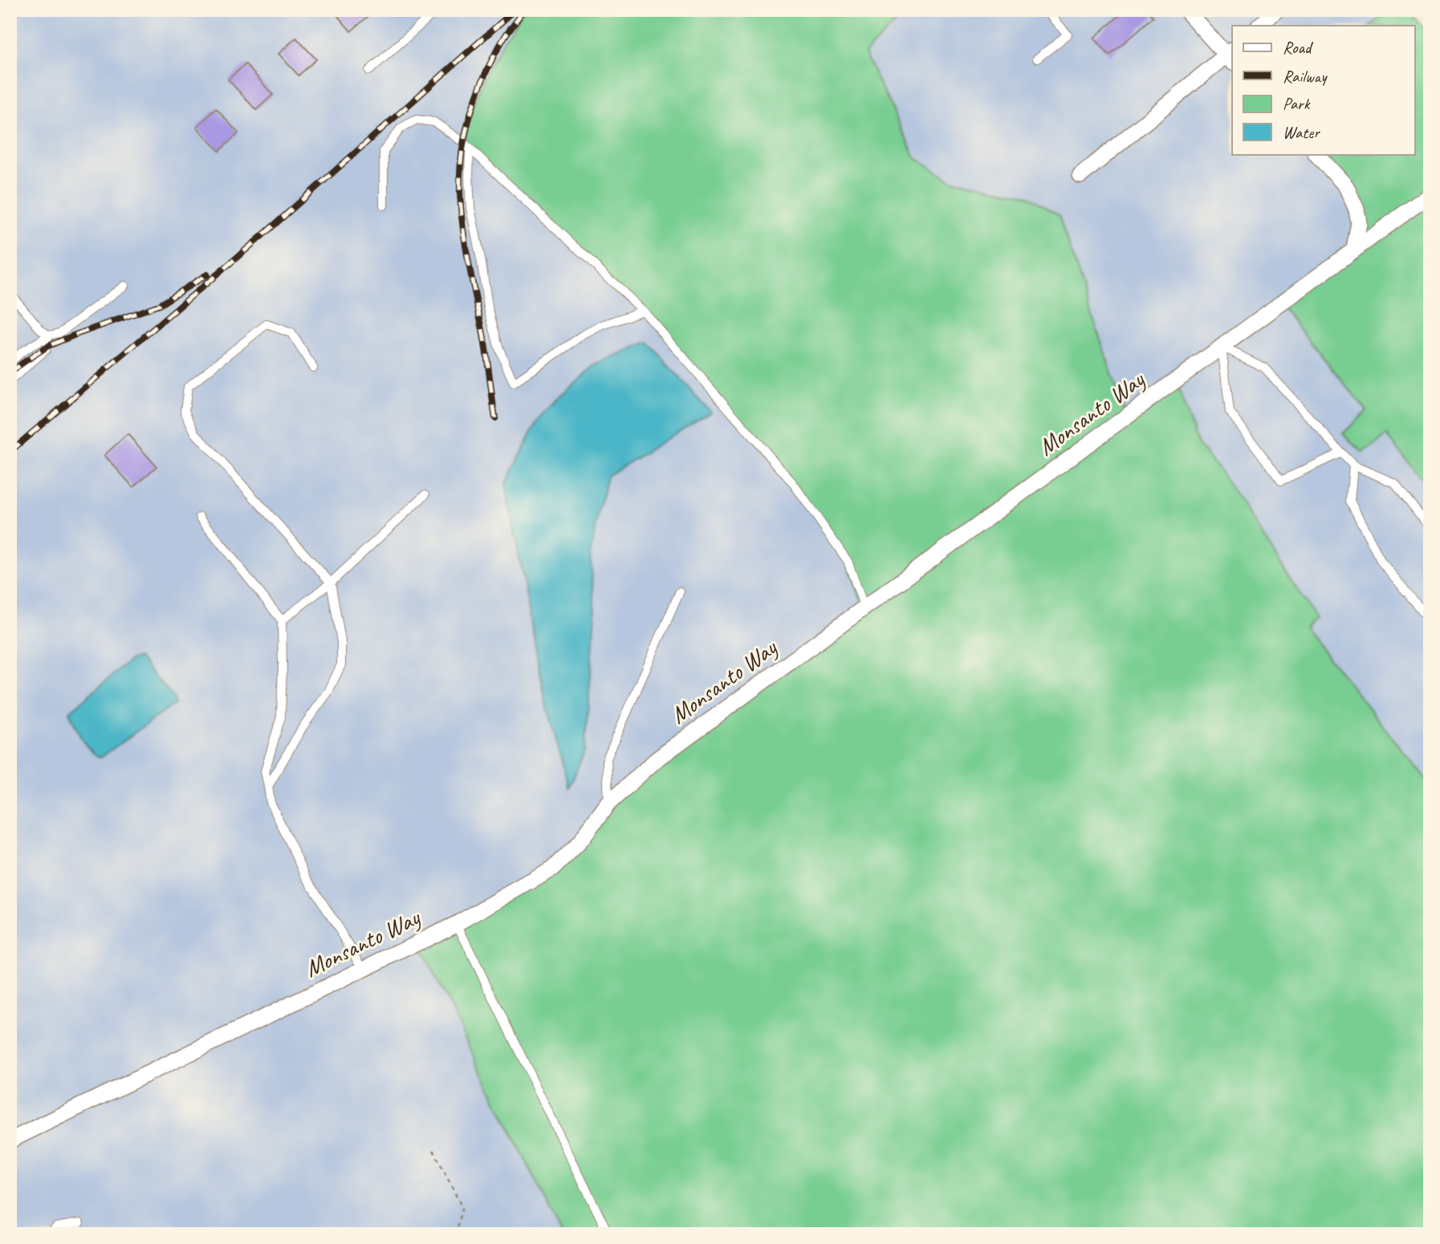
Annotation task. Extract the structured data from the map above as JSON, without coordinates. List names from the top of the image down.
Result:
{
  "streets": {
    "street": ["Monsanto Way"]
  },
  "legend": [
    "Road",
    "Railway",
    "Park",
    "Water"
  ]
}
